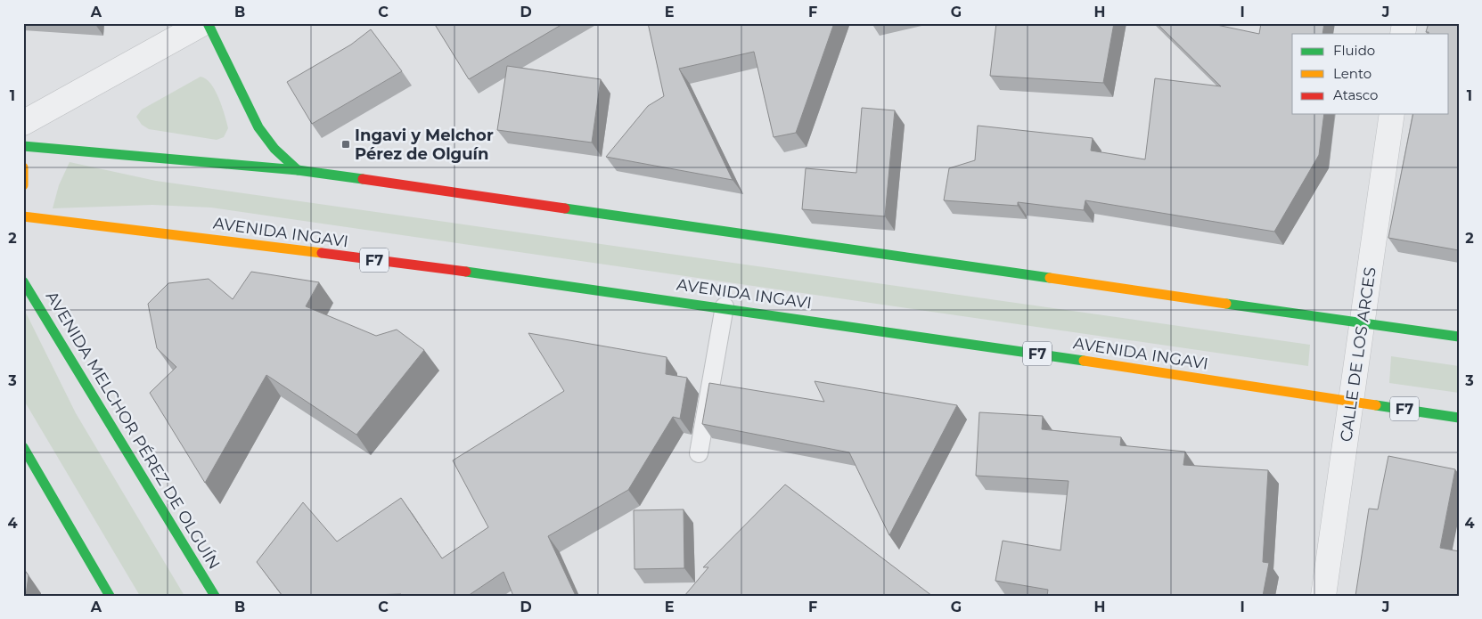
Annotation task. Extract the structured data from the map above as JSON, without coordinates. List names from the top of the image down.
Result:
{
  "streets": {
    "main road": ["AVENIDA INGAVI", "F7", "AVENIDA MELCHOR PÉREZ DE OLGUÍN"],
    "street": ["CALLE DE LOS ARCES"]
  },
  "crossings": [
    ["AVENIDA INGAVI", "CALLE DE LOS ARCES"]
  ],
  "places": {
    "transit": ["Ingavi y Melchor Pérez de Olguín"]
  },
  "legend": ["Fluido", "Lento", "Atasco"],
  "grid": {
    "columns": [
      "A",
      "B",
      "C",
      "D",
      "E",
      "F",
      "G",
      "H",
      "I",
      "J"
    ],
    "rows": [
      "1",
      "2",
      "3",
      "4"
    ]
  }
}
